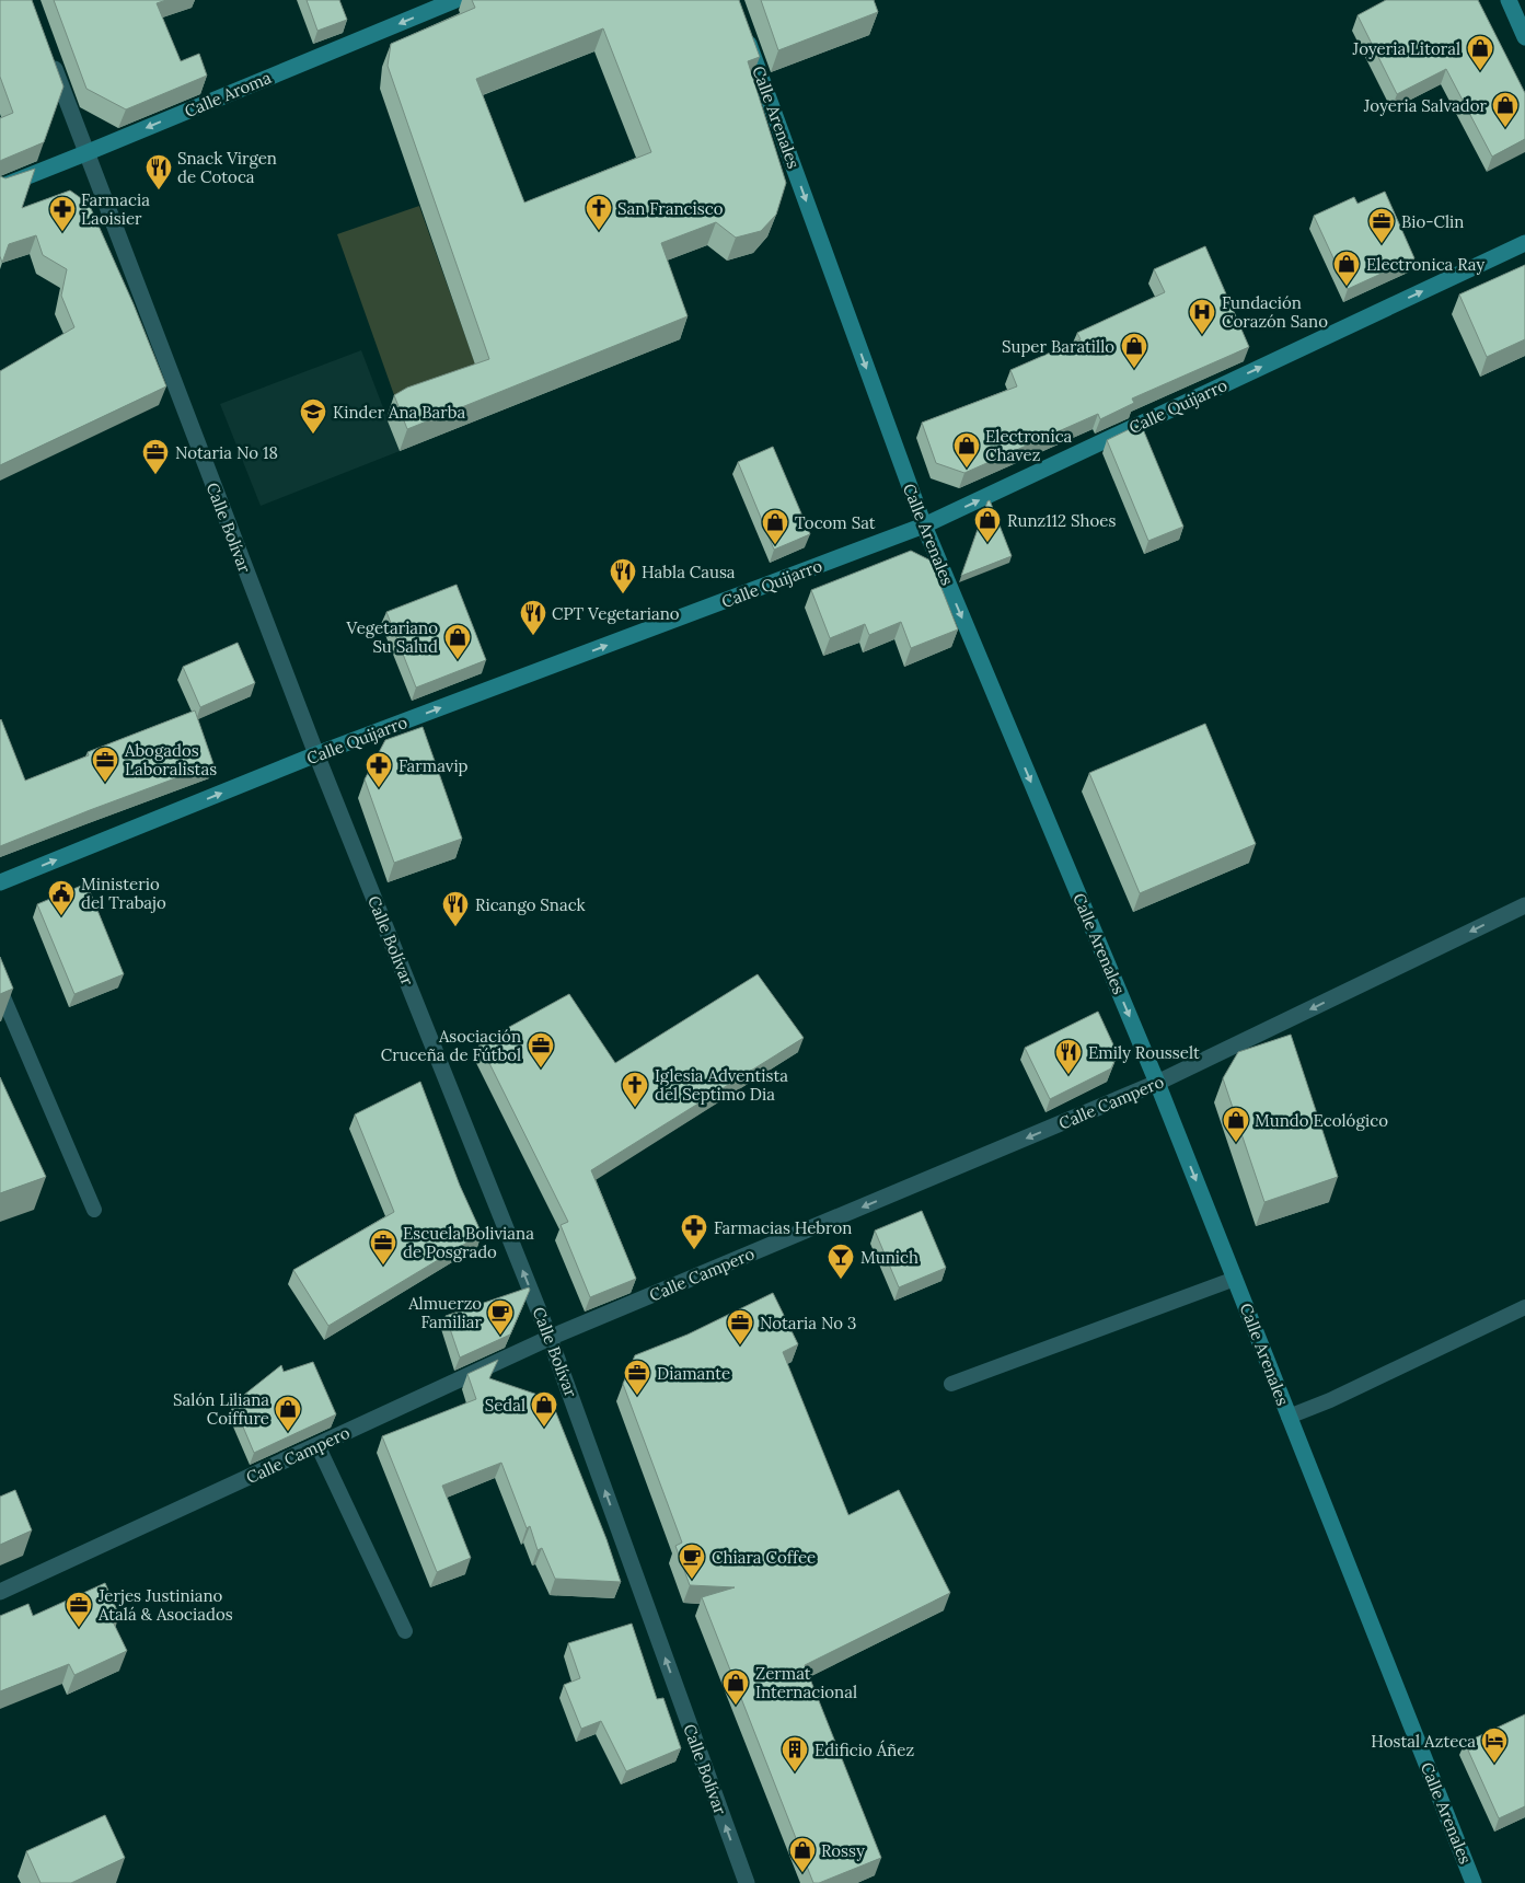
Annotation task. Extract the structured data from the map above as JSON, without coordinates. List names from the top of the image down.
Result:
{
  "streets": {
    "street": [
      "Calle Aroma",
      "Calle Arenales",
      "Calle Quijarro",
      "Calle Bolívar",
      "Calle Campero"
    ]
  },
  "crossings": [
    ["Calle Aroma", "Calle Bolívar"],
    ["Calle Arenales", "Calle Quijarro"],
    ["Calle Arenales", "Calle Campero"],
    ["Calle Quijarro", "Calle Bolívar"],
    ["Calle Bolívar", "Calle Campero"]
  ],
  "one_way": [
    "Calle Aroma",
    "Calle Arenales",
    "Calle Quijarro",
    "Calle Bolívar",
    "Calle Campero"
  ],
  "places": {
    "shop": [
      "Joyeria Litoral",
      "Joyeria Salvador",
      "Electronica Ray",
      "Super Baratillo",
      "Electronica Chavez",
      "Runz112 Shoes",
      "Tocom Sat",
      "Vegetariano Su Salud",
      "Mundo Ecológico",
      "Sedal",
      "Salón Liliana Coiffure",
      "Zermat Internacional",
      "Rossy"
    ],
    "restaurant": [
      "Snack Virgen de Cotoca",
      "Habla Causa",
      "CPT Vegetariano",
      "Ricango Snack",
      "Emily Rousselt"
    ],
    "church": ["San Francisco", "Iglesia Adventista del Septimo Dia"],
    "pharmacy": ["Farmacia Laoisier", "Farmavip", "Farmacias Hebron"],
    "office": [
      "Bio-Clin",
      "Notaria No 18",
      "Abogados Laboralistas",
      "Asociación Cruceña de Fútbol",
      "Escuela Boliviana de Posgrado",
      "Notaria No 3",
      "Diamante",
      "Jerjes Justiniano Atalá & Asociados"
    ],
    "hospital": ["Fundación Corazón Sano"],
    "school or university": ["Kinder Ana Barba"],
    "public building": ["Ministerio del Trabajo"],
    "bar": ["Munich"],
    "cafe": ["Almuerzo Familiar", "Chiara Coffee"],
    "hotel": ["Hostal Azteca"],
    "building": ["Edificio Áñez"]
  }
}
